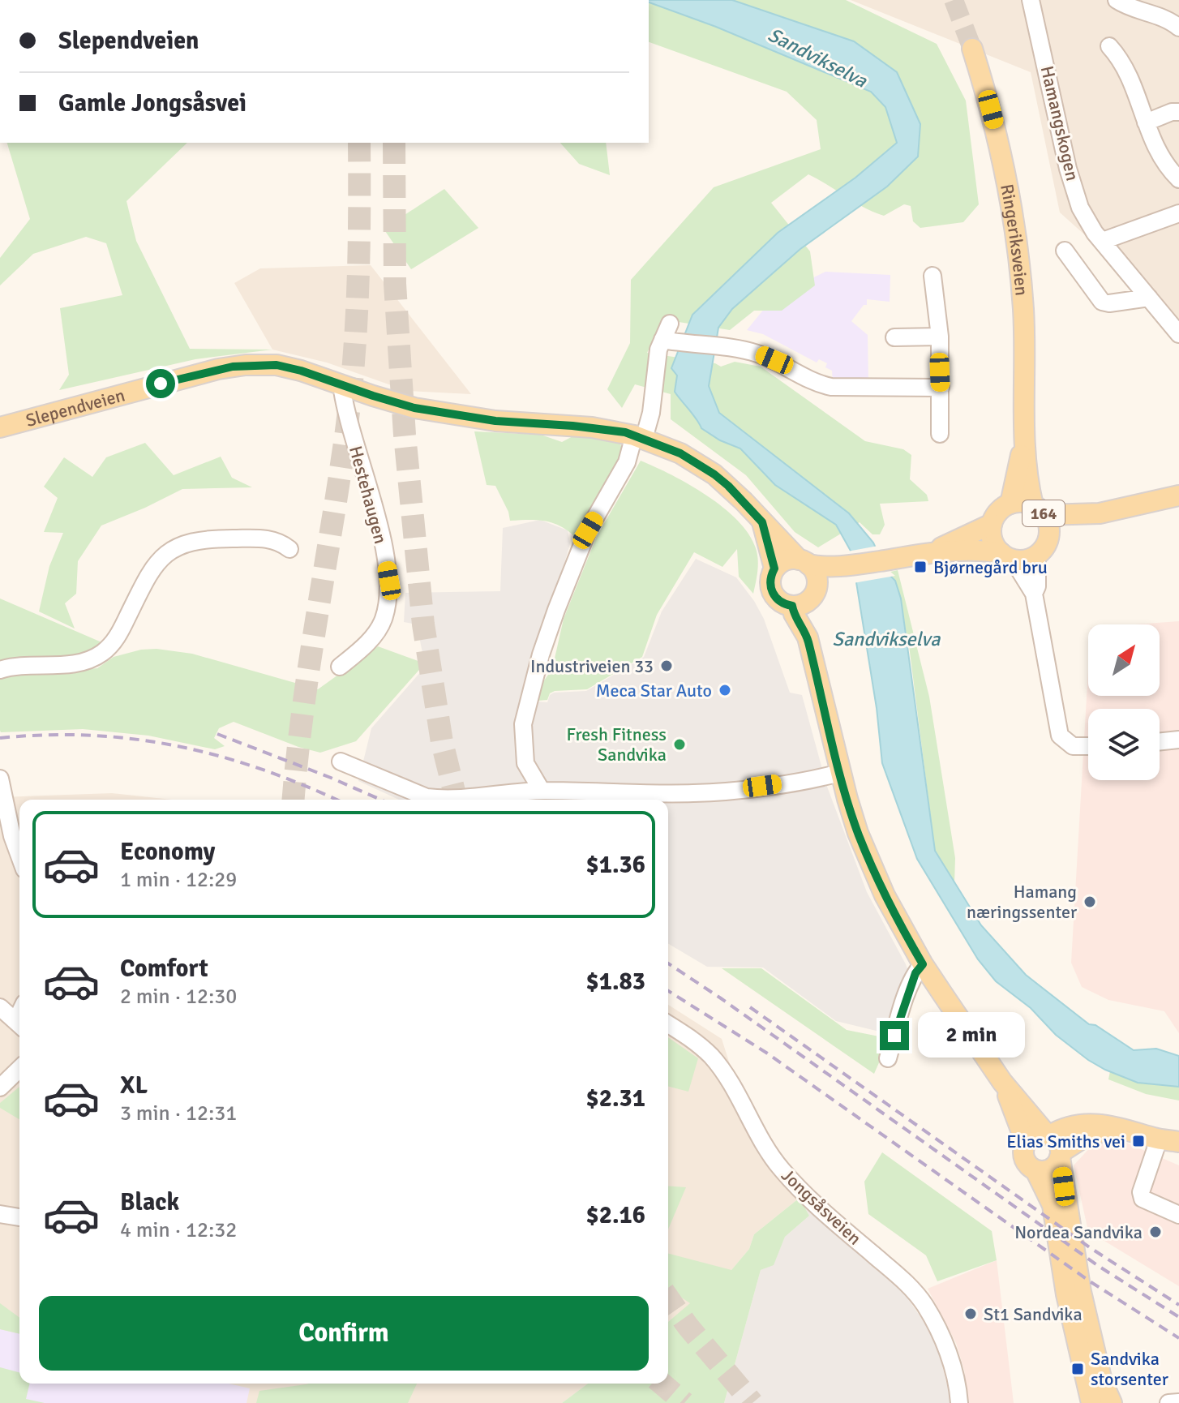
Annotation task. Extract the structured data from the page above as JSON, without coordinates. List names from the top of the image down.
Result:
{
  "streets": {
    "main road": ["Ringeriksveien", "Slependveien", "164"],
    "street": ["Hamangskogen", "Hestehaugen", "Jongsåsveien"]
  },
  "crossings": [
    ["Ringeriksveien", "164"],
    ["Slependveien", "Hestehaugen"],
    ["Slependveien", "164"]
  ],
  "water": ["Sandvikselva"],
  "places": {
    "transit": ["Bjørnegård bru", "Elias Smiths vei", "Sandvika storsenter"],
    "other": [
      "Industriveien 33",
      "Meca Star Auto",
      "Fresh Fitness Sandvika",
      "Hamang næringssenter",
      "Nordea Sandvika",
      "St1 Sandvika"
    ]
  },
  "north": "top right",
  "page": {
    "banner": ["Slependveien", "Gamle Jongsåsvei"],
    "list": [
      {
        "name": "Economy",
        "note": "1 min · 12:29",
        "value": "$1.36"
      },
      {
        "name": "Comfort",
        "note": "2 min · 12:30",
        "value": "$1.83"
      },
      {
        "name": "XL",
        "note": "3 min · 12:31",
        "value": "$2.31"
      },
      {
        "name": "Black",
        "note": "4 min · 12:32",
        "value": "$2.16"
      }
    ],
    "bubble": "2 min",
    "buttons": "Confirm"
  }
}
